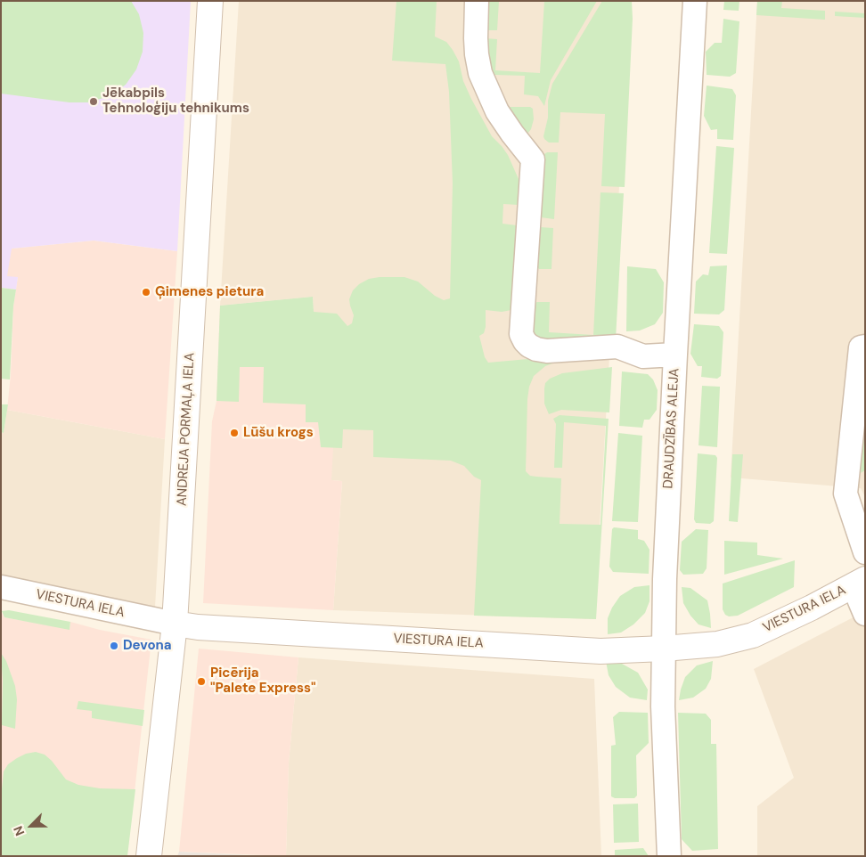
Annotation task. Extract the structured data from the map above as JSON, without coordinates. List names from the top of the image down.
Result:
{
  "streets": {
    "street": ["DRAUDZĪBAS ALEJA", "ANDREJA PORMAĻA IELA", "VIESTURA IELA"]
  },
  "crossings": [
    ["DRAUDZĪBAS ALEJA", "VIESTURA IELA"],
    ["ANDREJA PORMAĻA IELA", "VIESTURA IELA"]
  ],
  "places": [
    "Jēkabpils Tehnoloģiju tehnikums",
    "Ģimenes pietura",
    "Lūšu krogs",
    "Devona",
    "Picērija \"Palete Express\""
  ],
  "north": "bottom left"
}
